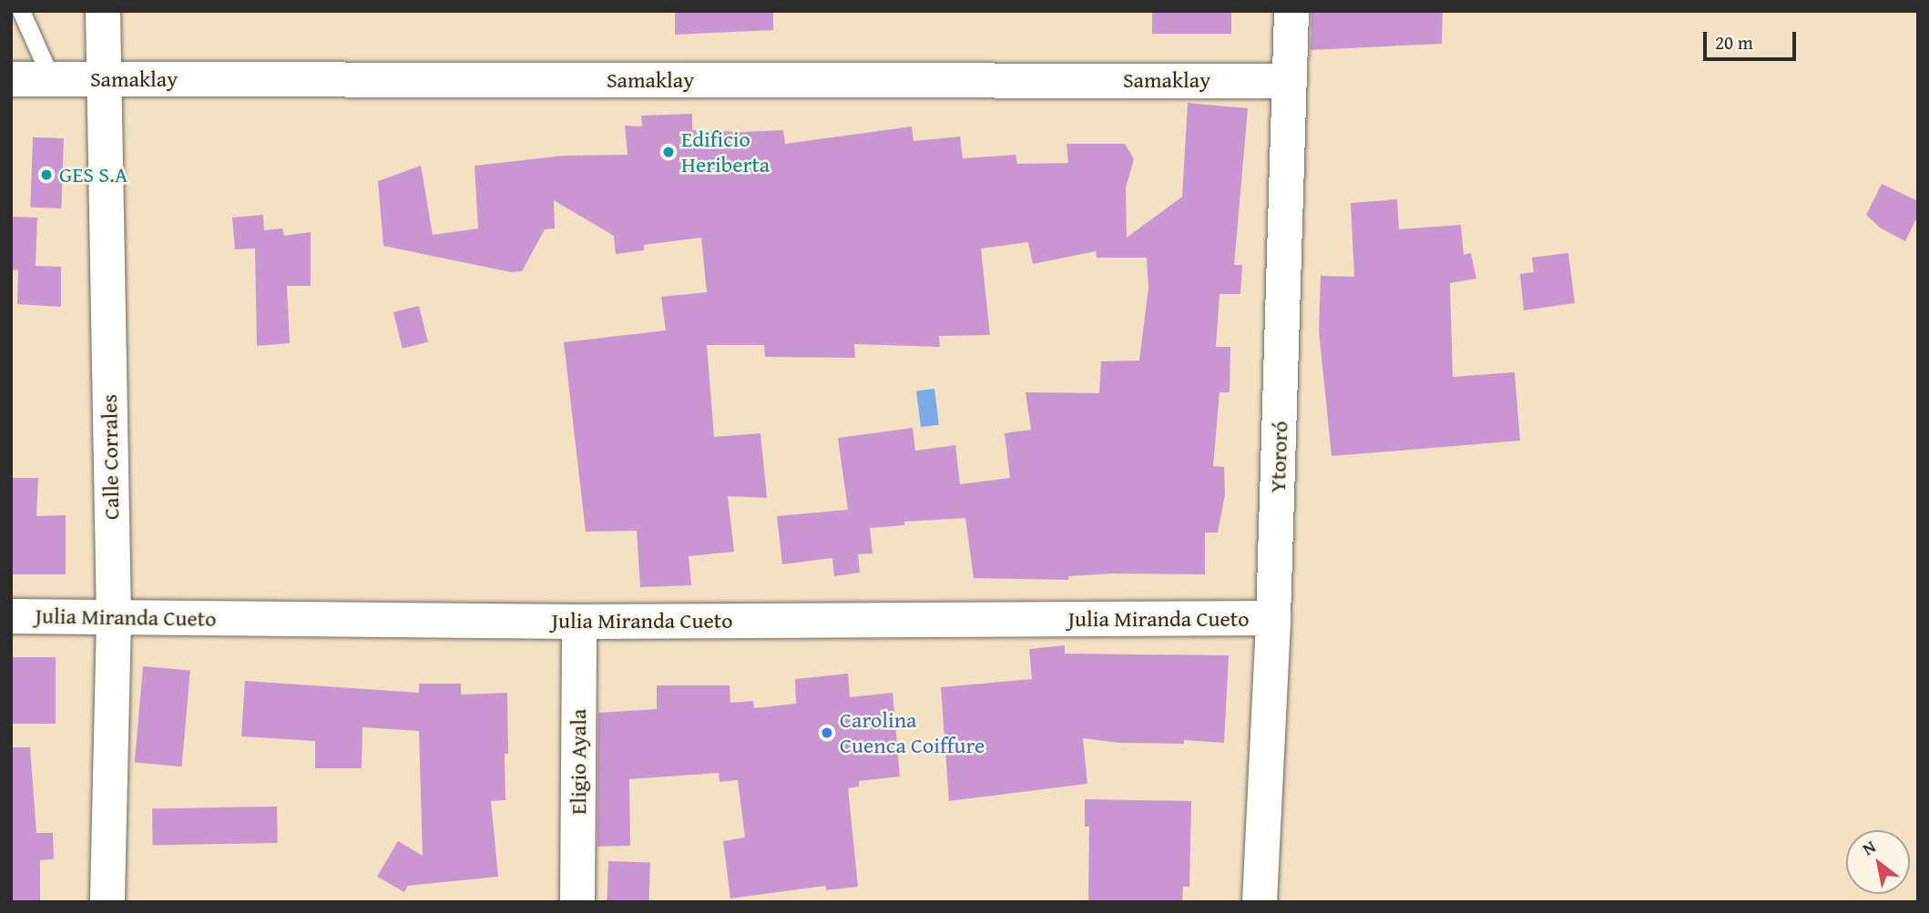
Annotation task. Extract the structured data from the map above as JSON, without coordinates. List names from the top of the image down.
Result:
{
  "streets": {
    "street": [
      "Samaklay",
      "Calle Corrales",
      "Ytororó",
      "Julia Miranda Cueto",
      "Eligio Ayala"
    ]
  },
  "crossings": [
    ["Samaklay", "Calle Corrales"],
    ["Samaklay", "Ytororó"],
    ["Calle Corrales", "Julia Miranda Cueto"],
    ["Ytororó", "Julia Miranda Cueto"],
    ["Julia Miranda Cueto", "Eligio Ayala"]
  ],
  "places": ["Edificio Heriberta", "GES S.A", "Carolina Cuenca Coiffure"],
  "scale_bar": "20 m",
  "north": "top left"
}
